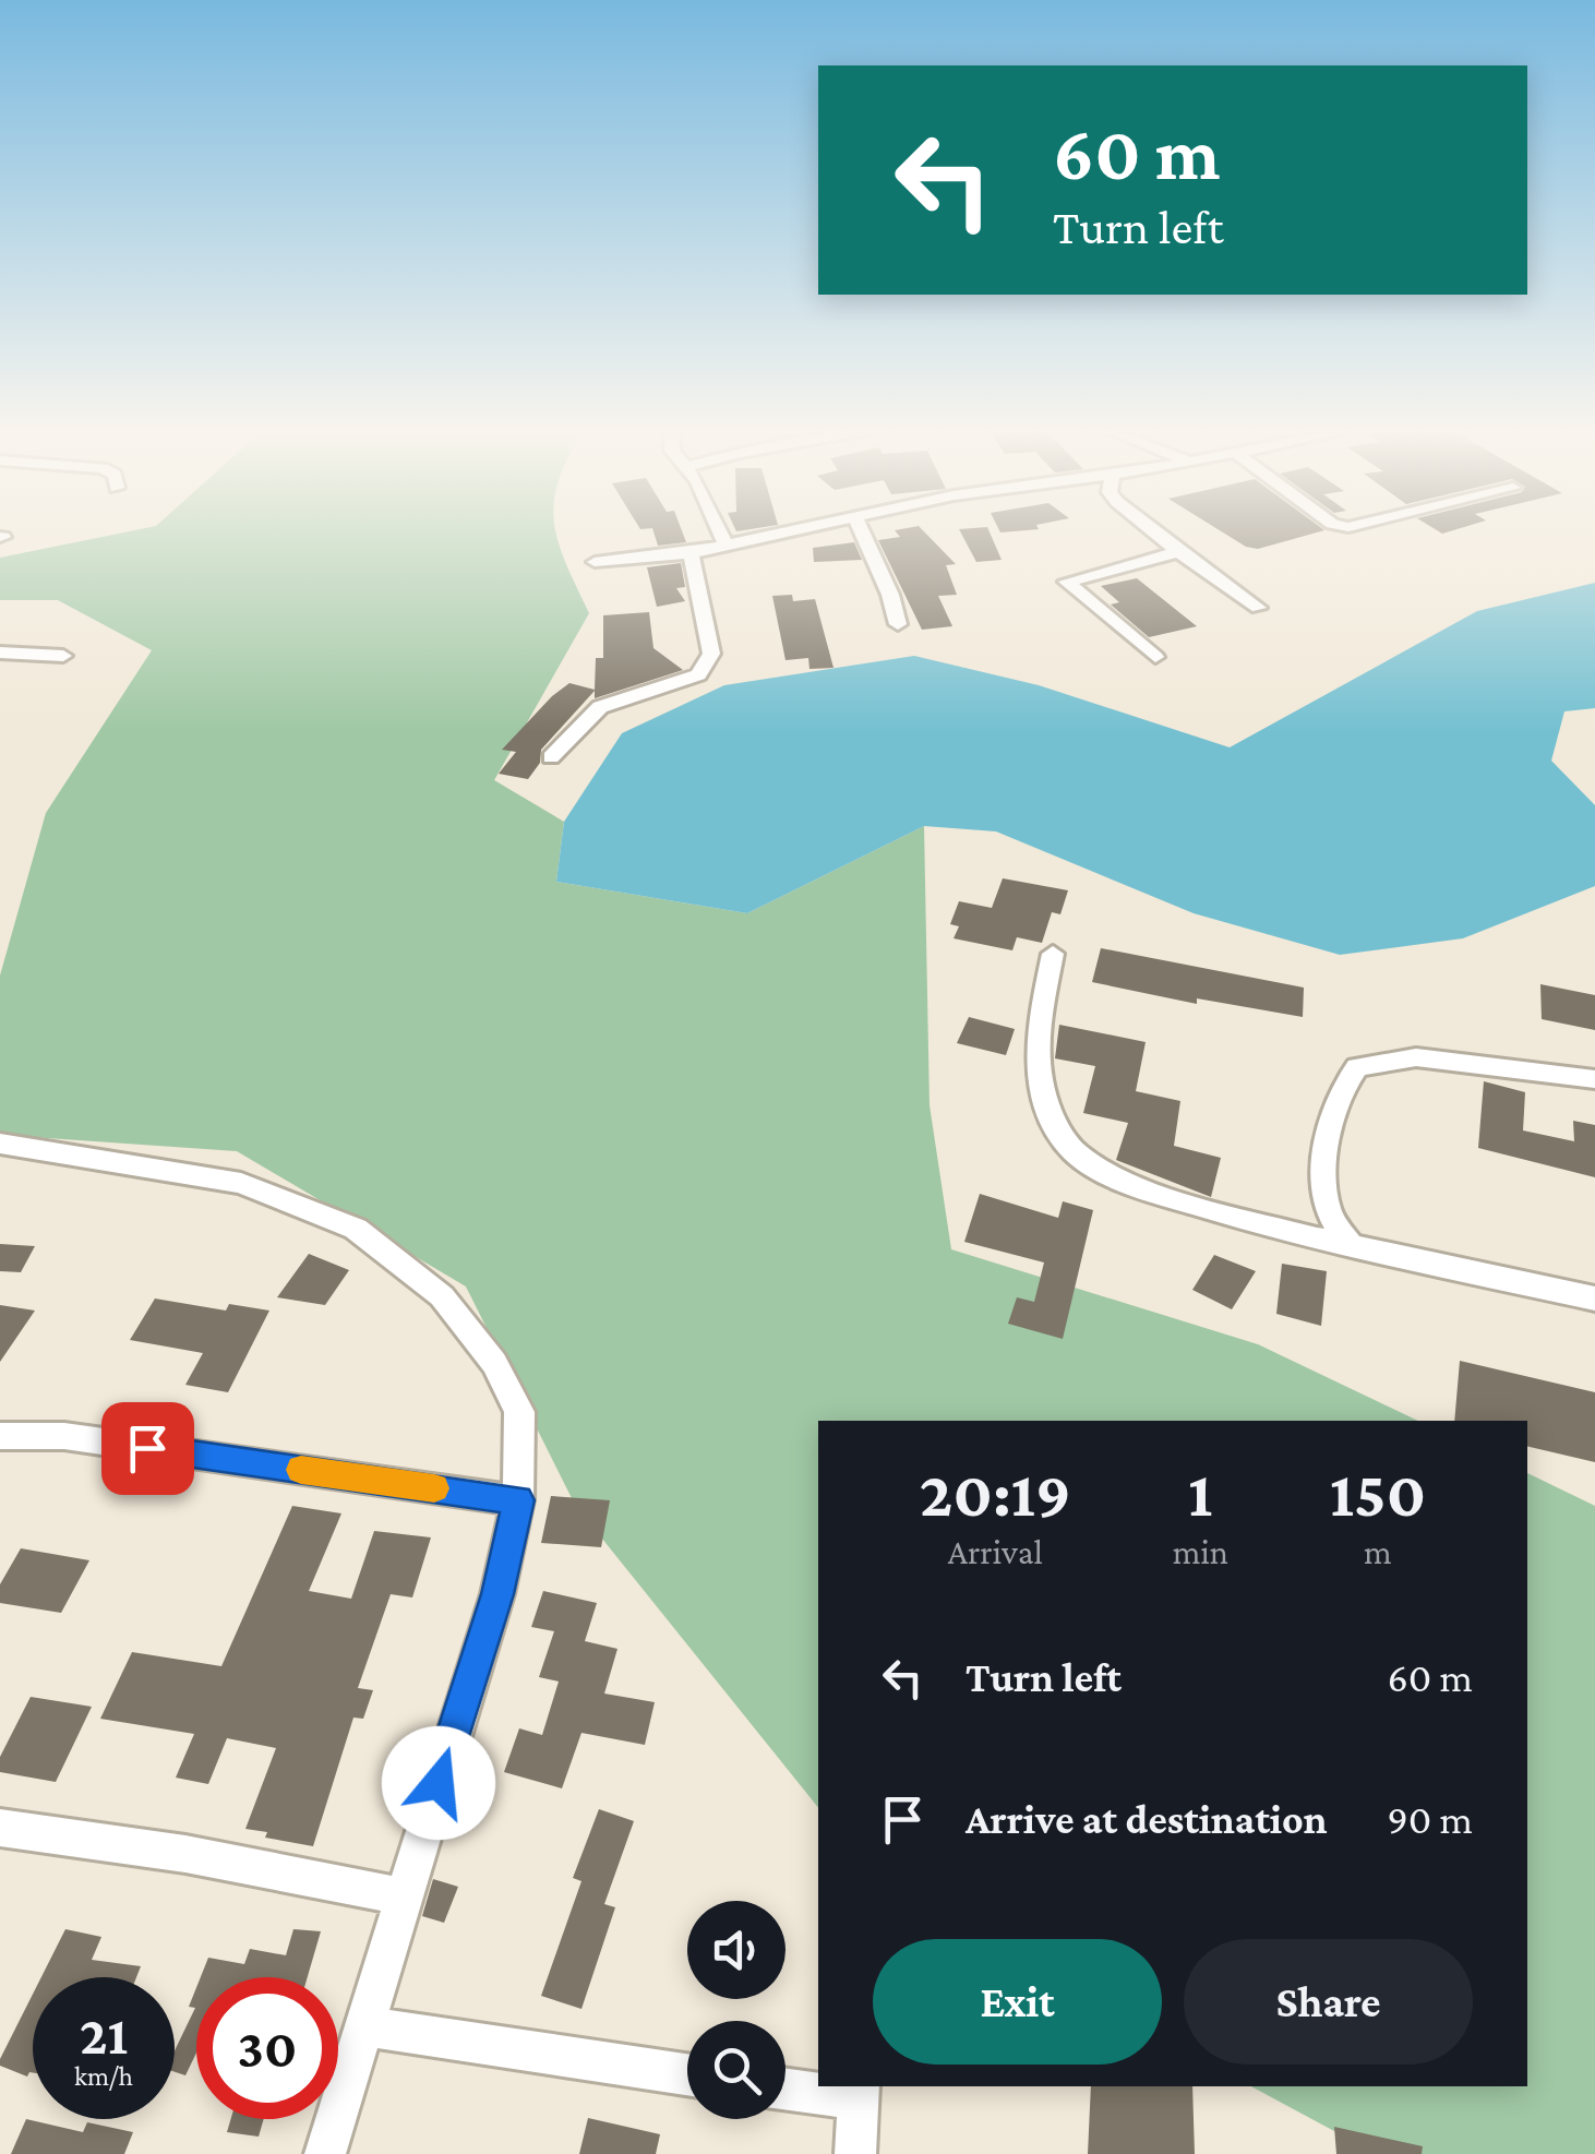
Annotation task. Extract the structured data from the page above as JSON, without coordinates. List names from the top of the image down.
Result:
{
  "page": {
    "turn": ["60 m", "Turn left"],
    "eta": [
      "20:19",
      "Arrival",
      "1",
      "min",
      "150",
      "m"
    ],
    "list": [
      {
        "name": "Turn left",
        "value": "60 m"
      },
      {
        "name": "Arrive at destination",
        "value": "90 m"
      }
    ],
    "buttons": ["Exit", "Share"],
    "speed": "21 km/h",
    "limit": "30"
  }
}
